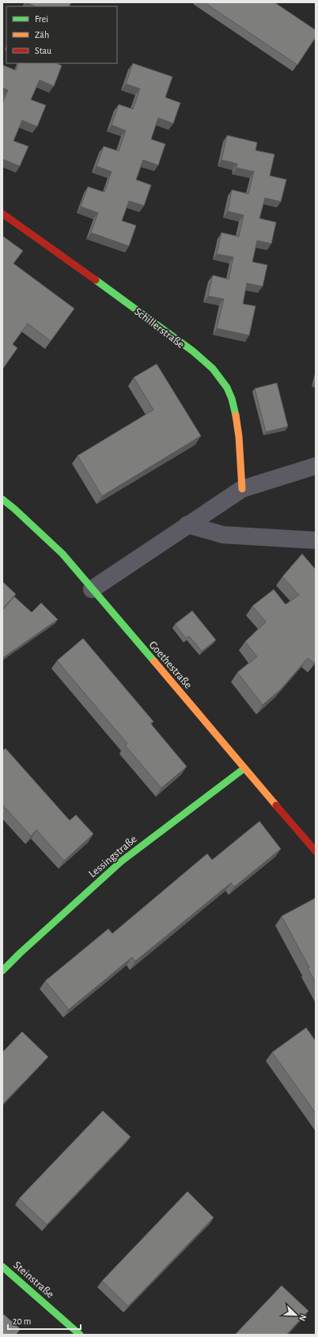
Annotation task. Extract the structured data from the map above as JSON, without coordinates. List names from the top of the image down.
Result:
{
  "streets": {
    "street": [
      "Schillerstraße",
      "Goethestraße",
      "Lessingstraße",
      "Steinstraße"
    ]
  },
  "crossings": [
    ["Goethestraße", "Lessingstraße"]
  ],
  "legend": ["Frei", "Zäh", "Stau"],
  "scale_bar": "20 m",
  "north": "bottom right"
}
